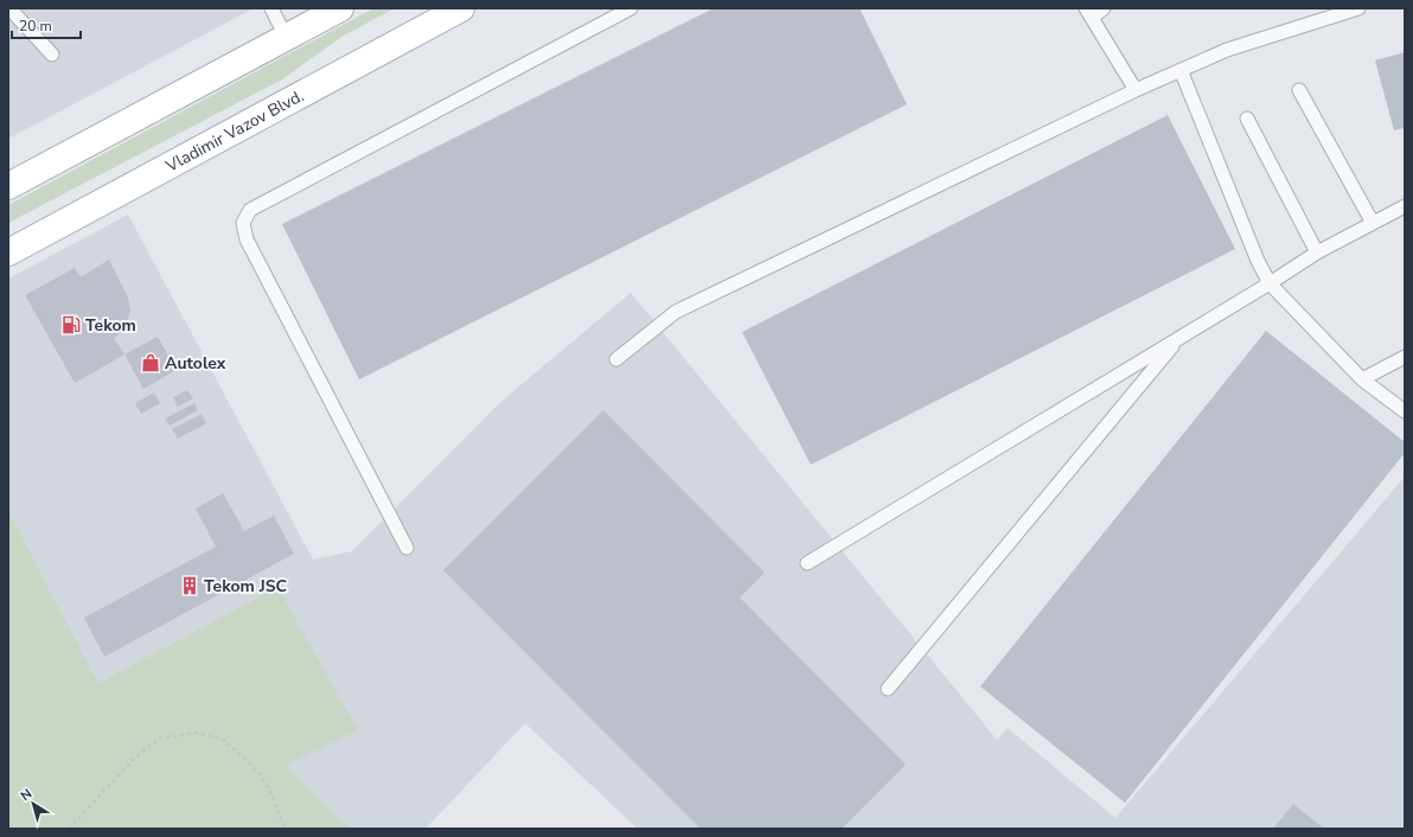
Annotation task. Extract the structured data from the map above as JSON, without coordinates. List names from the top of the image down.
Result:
{
  "streets": {
    "main road": ["Vladimir Vazov Blvd."]
  },
  "places": {
    "fuel station": ["Tekom"],
    "shop": ["Autolex"],
    "building": ["Tekom JSC"]
  },
  "scale_bar": "20 m",
  "north": "top left"
}
